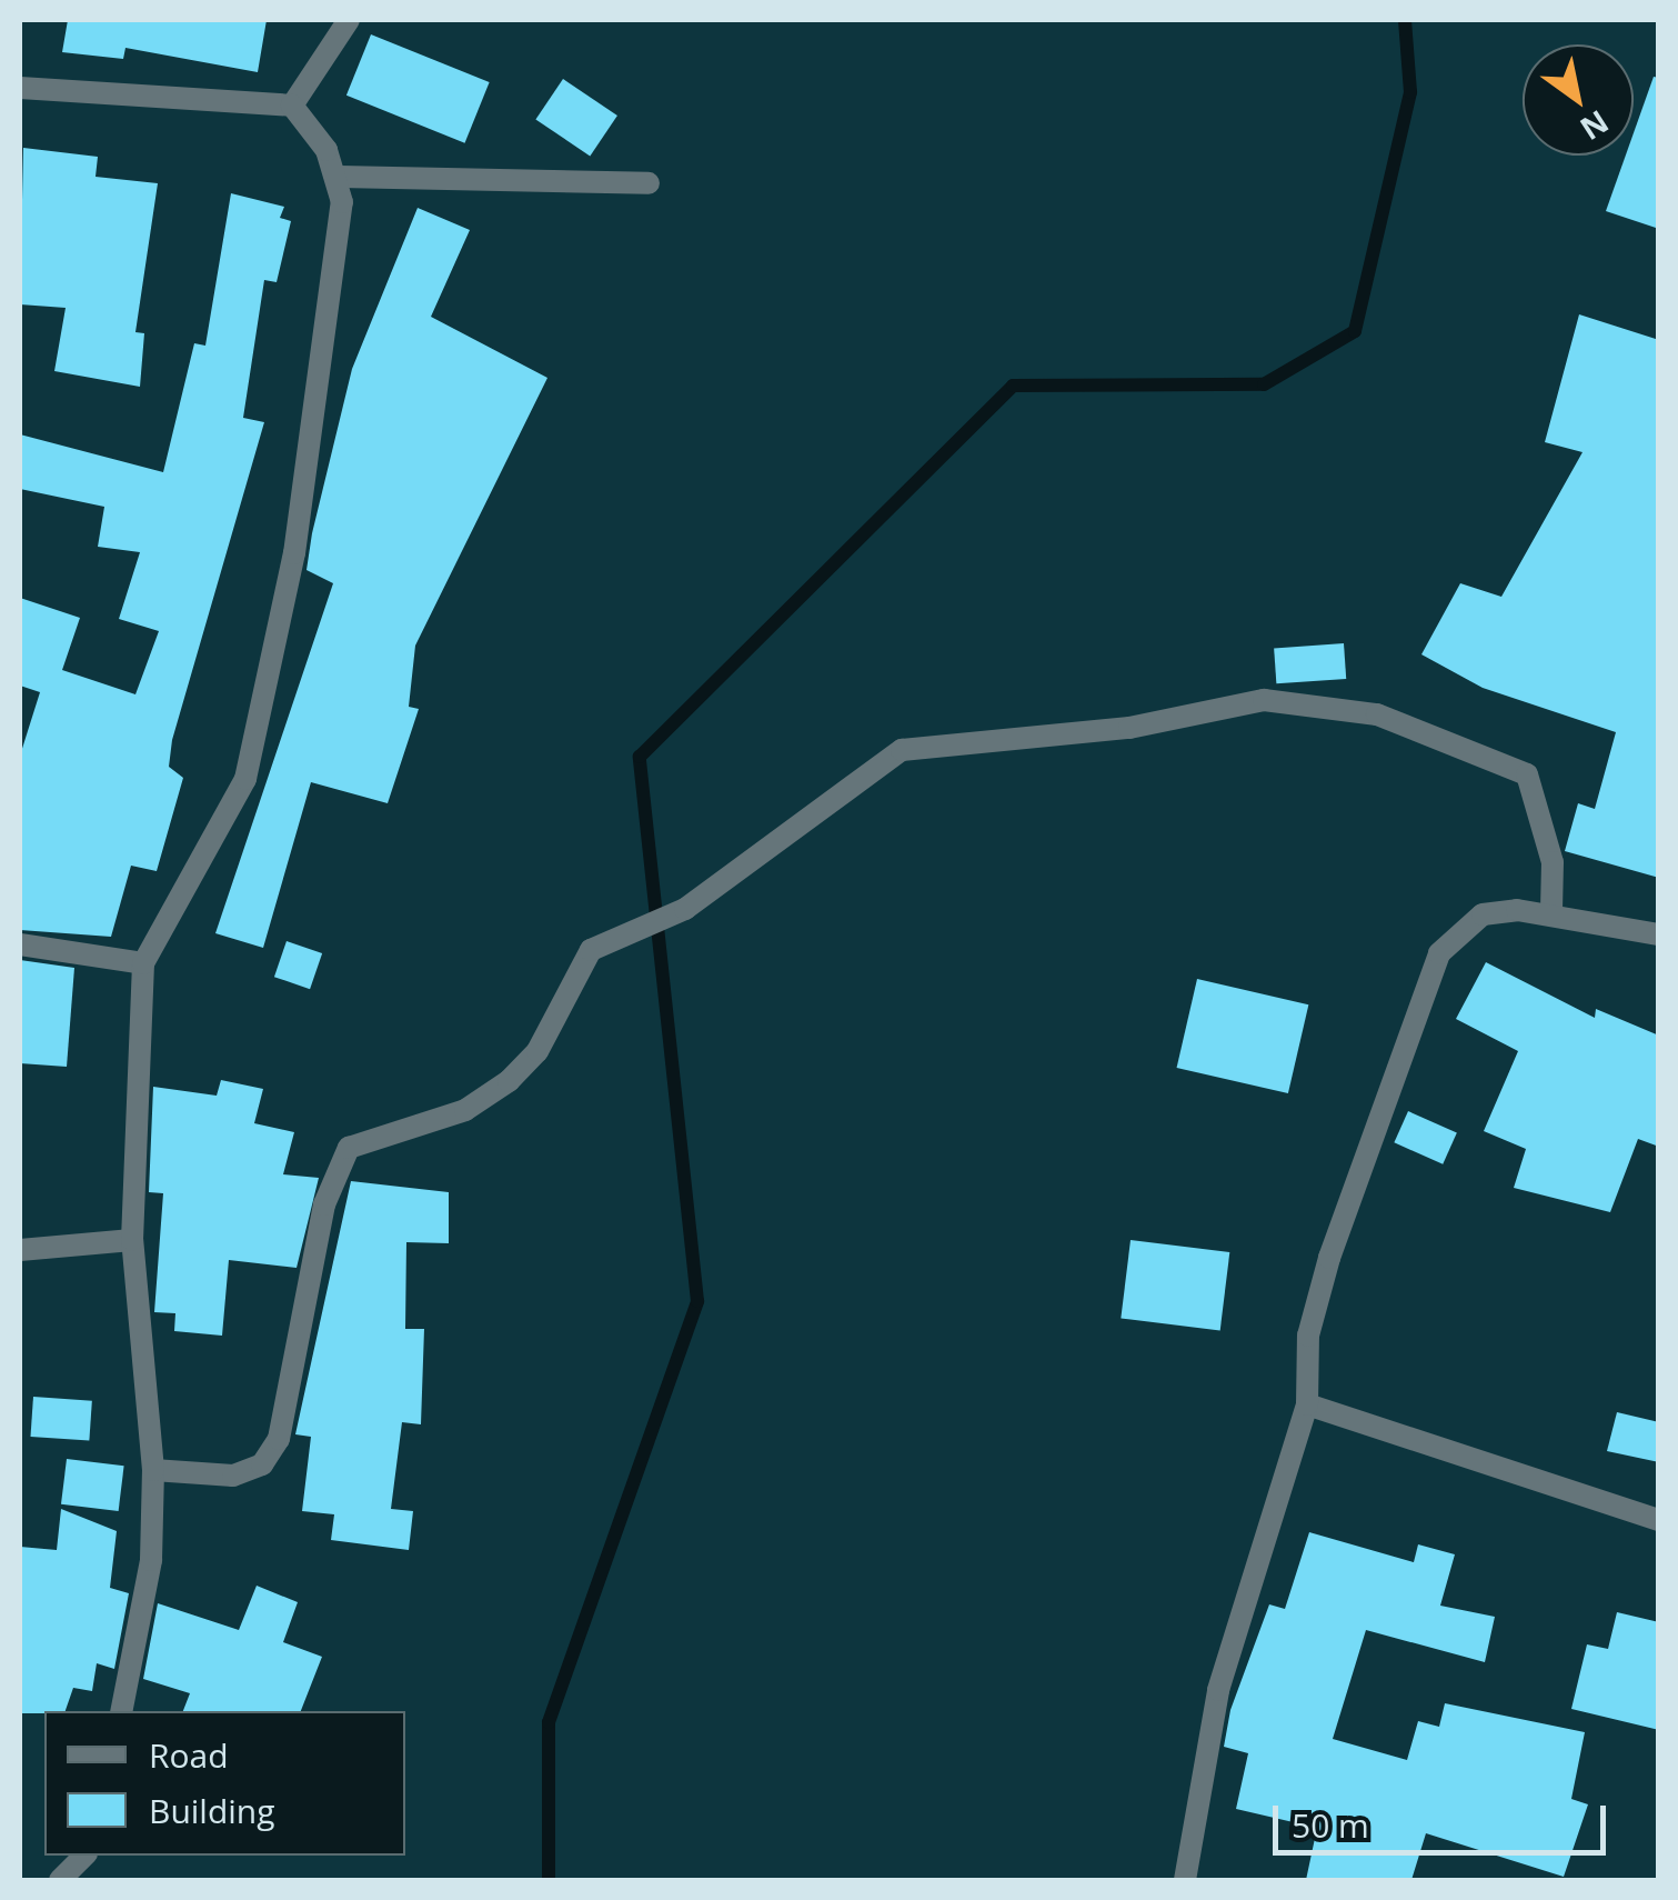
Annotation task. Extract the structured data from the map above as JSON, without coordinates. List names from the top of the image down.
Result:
{
  "legend": ["Road", "Building"],
  "scale_bar": "50 m",
  "north": "bottom right"
}
